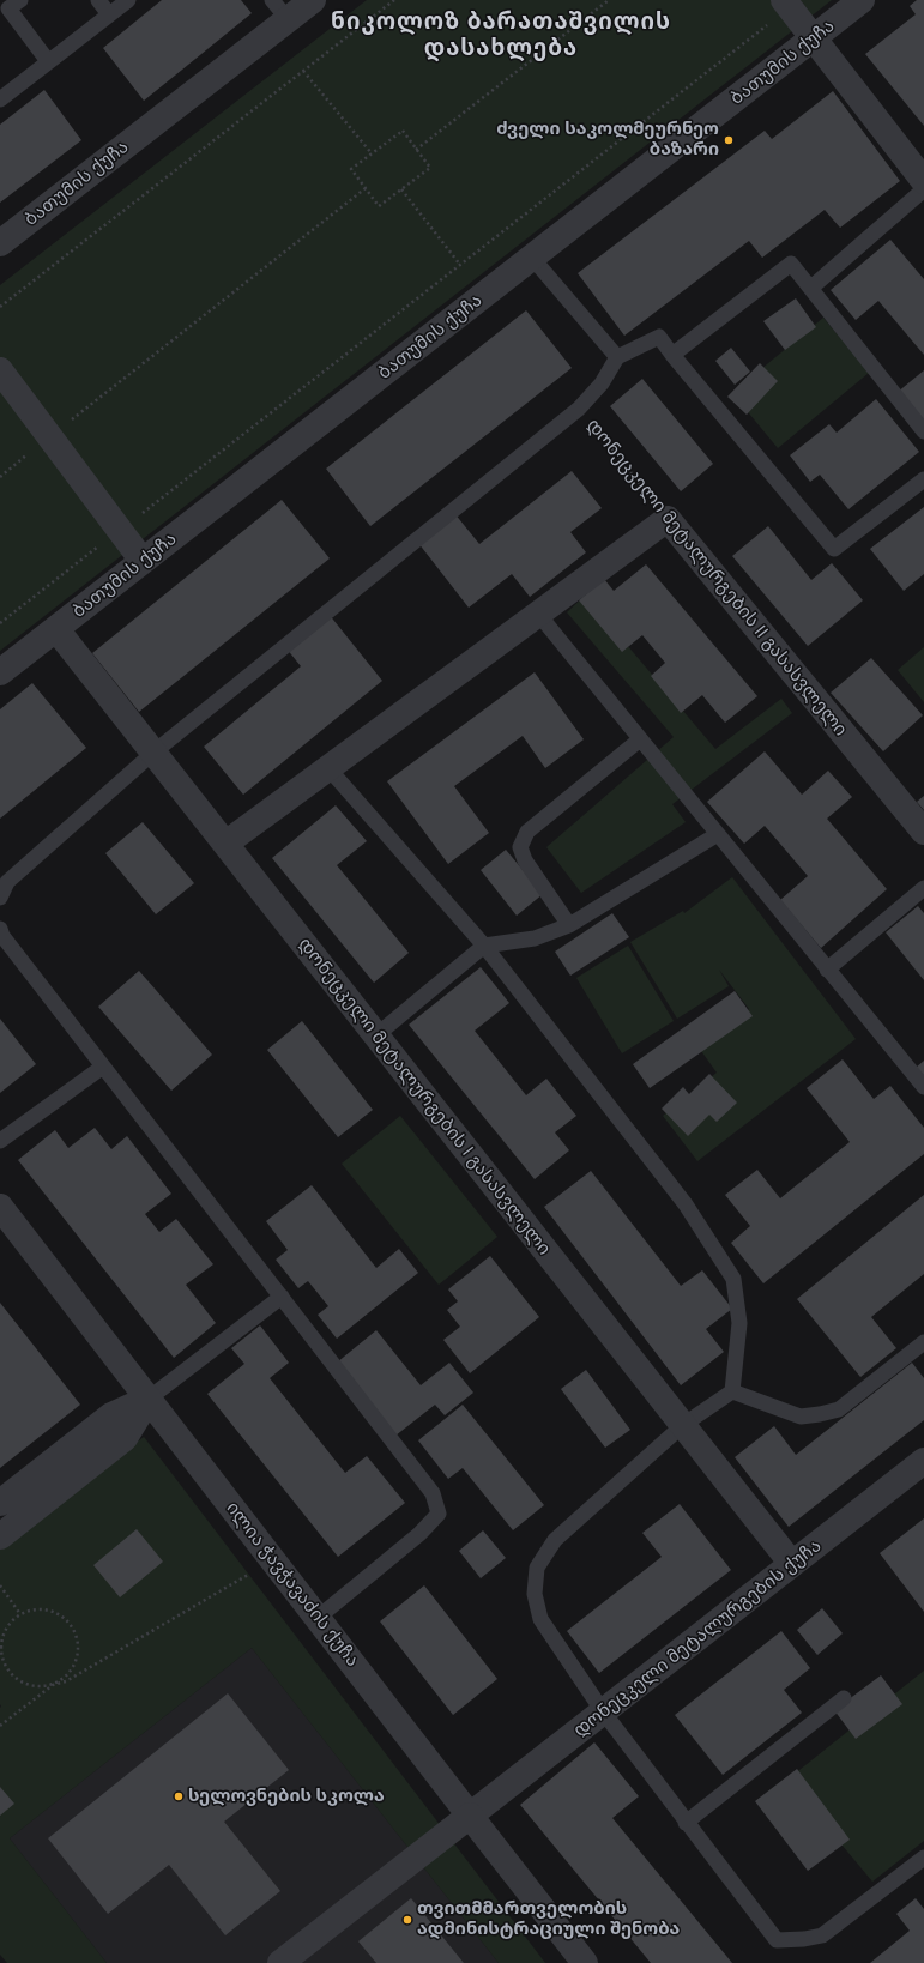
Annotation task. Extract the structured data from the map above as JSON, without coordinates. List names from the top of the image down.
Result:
{
  "streets": {
    "street": [
      "ბათუმის ქუჩა",
      "დონეცკელი მეტალურგების II გასასვლელი",
      "დონეცკელი მეტალურგების I გასასვლელი",
      "ილია ჭავჭავაძის ქუჩა",
      "დონეცკელი მეტალურგების ქუჩა"
    ]
  },
  "crossings": [
    ["ბათუმის ქუჩა", "დონეცკელი მეტალურგების I გასასვლელი"],
    ["დონეცკელი მეტალურგების I გასასვლელი", "დონეცკელი მეტალურგების ქუჩა"],
    ["ილია ჭავჭავაძის ქუჩა", "დონეცკელი მეტალურგების ქუჩა"]
  ],
  "districts": ["ნიკოლოზ ბარათაშვილის დასახლება"],
  "places": ["ძველი საკოლმეურნეო ბაზარი", "სელოვნების სკოლა", "თვითმმართველობის ადმინისტრაციული შენობა"]
}
